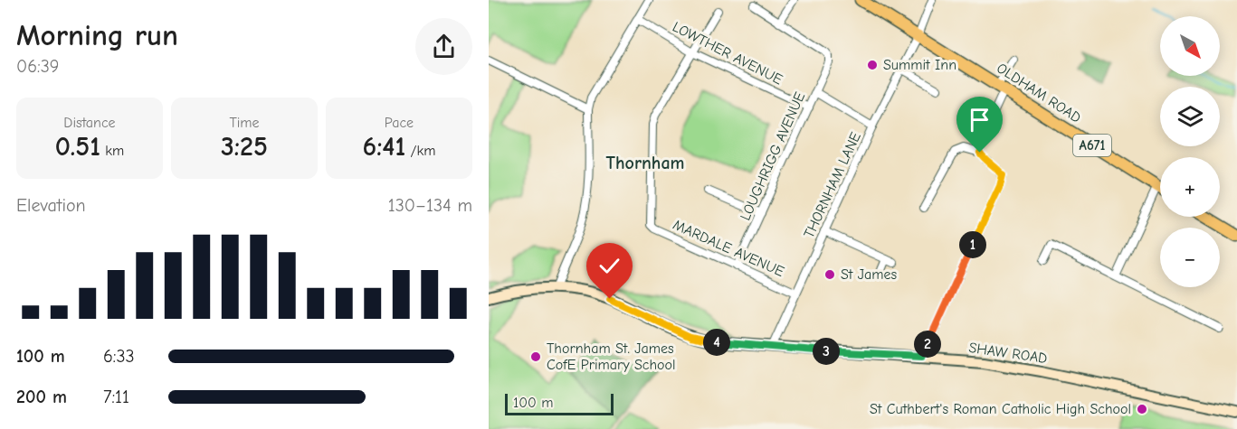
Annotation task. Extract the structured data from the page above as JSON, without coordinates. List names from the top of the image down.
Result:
{
  "streets": {
    "main road": ["OLDHAM ROAD", "A671"],
    "street": [
      "LOWTHER AVENUE",
      "LOUGHRIGG AVENUE",
      "THORNHAM LANE",
      "MARDALE AVENUE",
      "SHAW ROAD"
    ]
  },
  "crossings": [
    ["LOWTHER AVENUE", "LOUGHRIGG AVENUE"],
    ["LOWTHER AVENUE", "MARDALE AVENUE"],
    ["OLDHAM ROAD", "A671"],
    ["OLDHAM ROAD", "THORNHAM LANE"],
    ["A671", "THORNHAM LANE"],
    ["LOUGHRIGG AVENUE", "MARDALE AVENUE"],
    ["THORNHAM LANE", "MARDALE AVENUE"],
    ["THORNHAM LANE", "SHAW ROAD"]
  ],
  "districts": ["Thornham"],
  "places": [
    "Summit Inn",
    "St James",
    "Thornham St. James CofE Primary School",
    "St Cuthbert's Roman Catholic High School"
  ],
  "scale_bar": "100 m",
  "north": "bottom right",
  "page": {
    "heading": ["Morning run", "06:39"],
    "map_buttons": ["+", "−"],
    "stats": [
      ["Distance", "0.51 km"],
      ["Time", "3:25"],
      ["Pace", "6:41 /km"]
    ],
    "chart": ["Elevation", "130–134 m"],
    "pins": [
      "1",
      "4",
      "2",
      "3"
    ],
    "list": [
      {
        "name": "100 m",
        "note": "6:33"
      },
      {
        "name": "200 m",
        "note": "7:11"
      }
    ],
    "scale": "100 m"
  }
}
